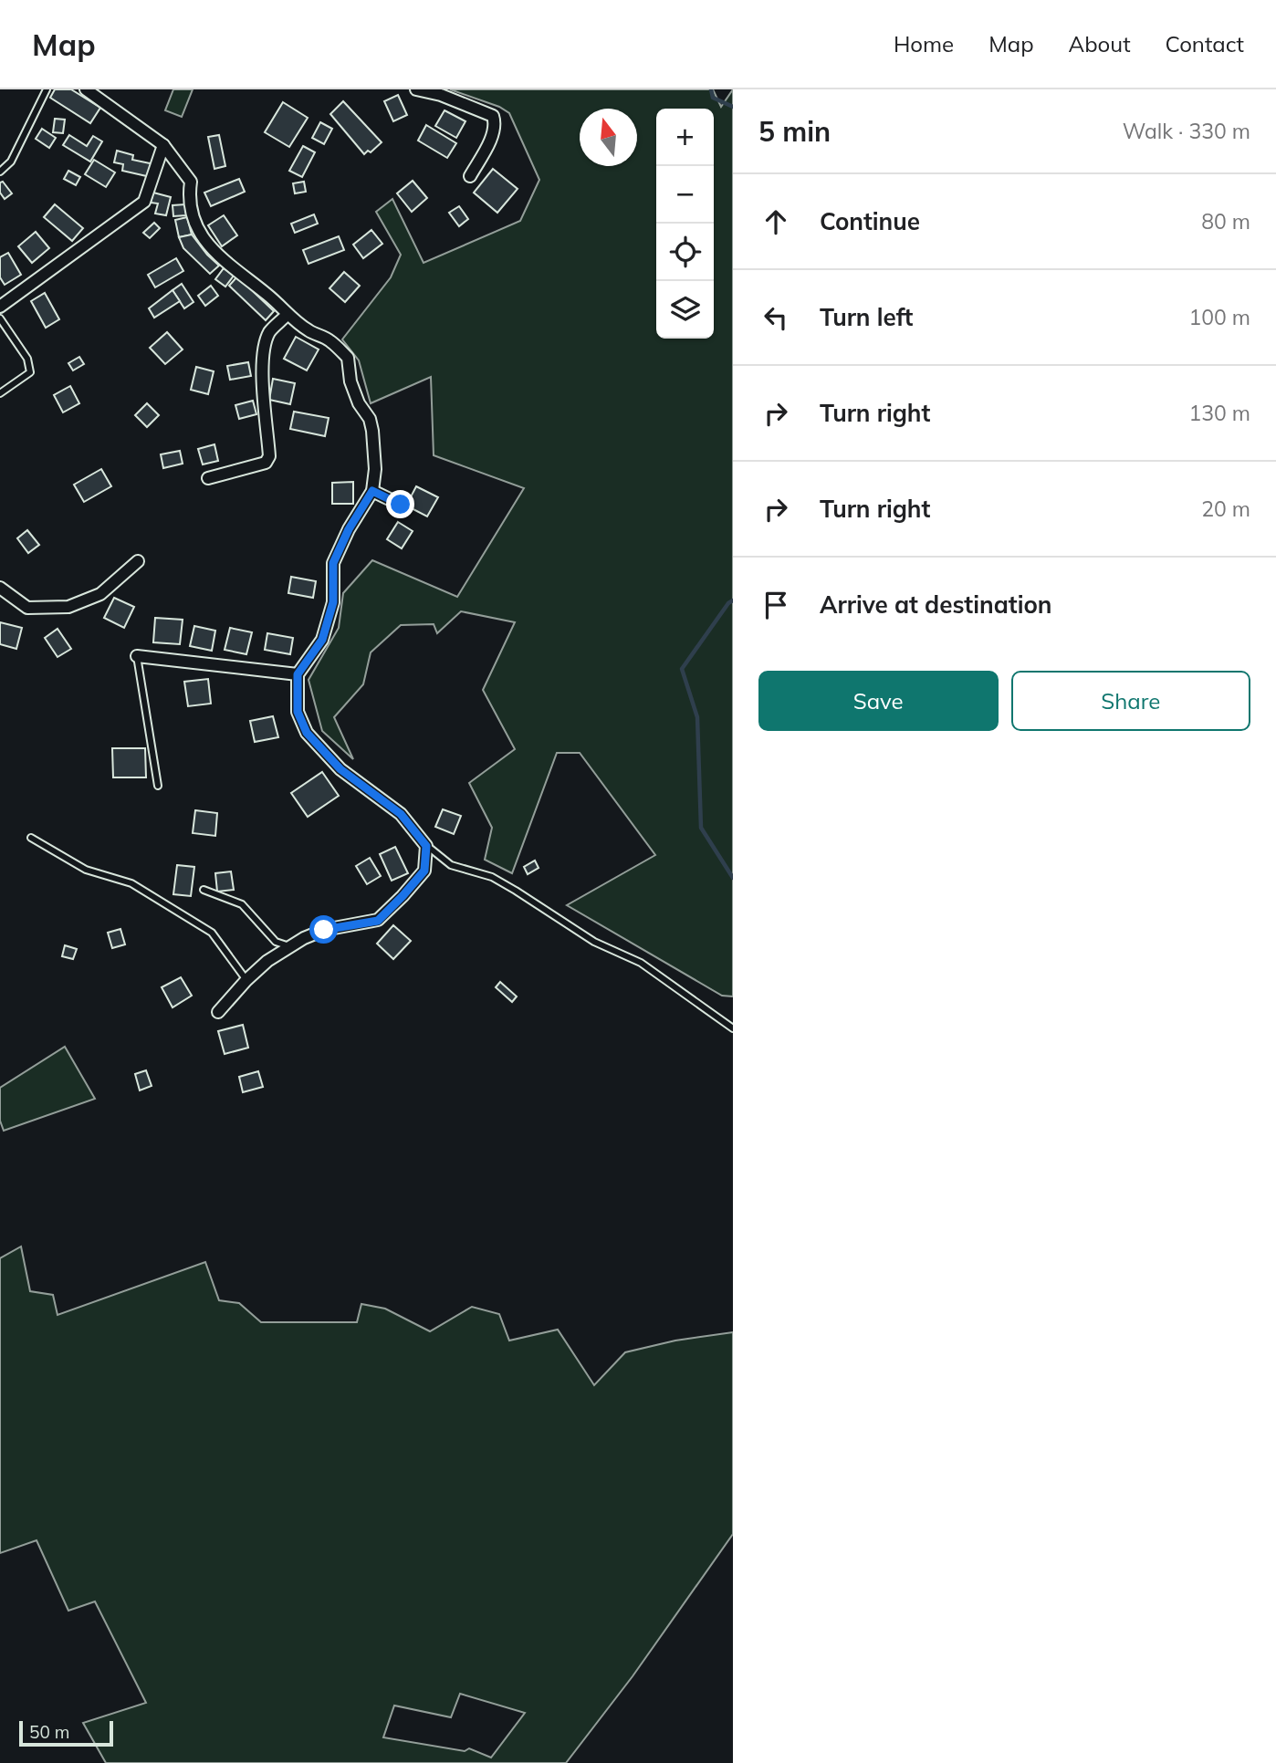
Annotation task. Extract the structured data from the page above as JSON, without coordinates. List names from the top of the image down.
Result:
{
  "scale_bar": "50 m",
  "north": "top",
  "page": {
    "header": "Map",
    "nav": [
      "Home",
      "Map",
      "About",
      "Contact"
    ],
    "heading": ["5 min", "Walk · 330 m"],
    "map_buttons": ["+", "−"],
    "list": [
      ["Continue", "80 m"],
      ["Turn left", "100 m"],
      ["Turn right", "130 m"],
      ["Turn right", "20 m"],
      "Arrive at destination"
    ],
    "buttons": ["Save", "Share"],
    "scale": "50 m"
  }
}
